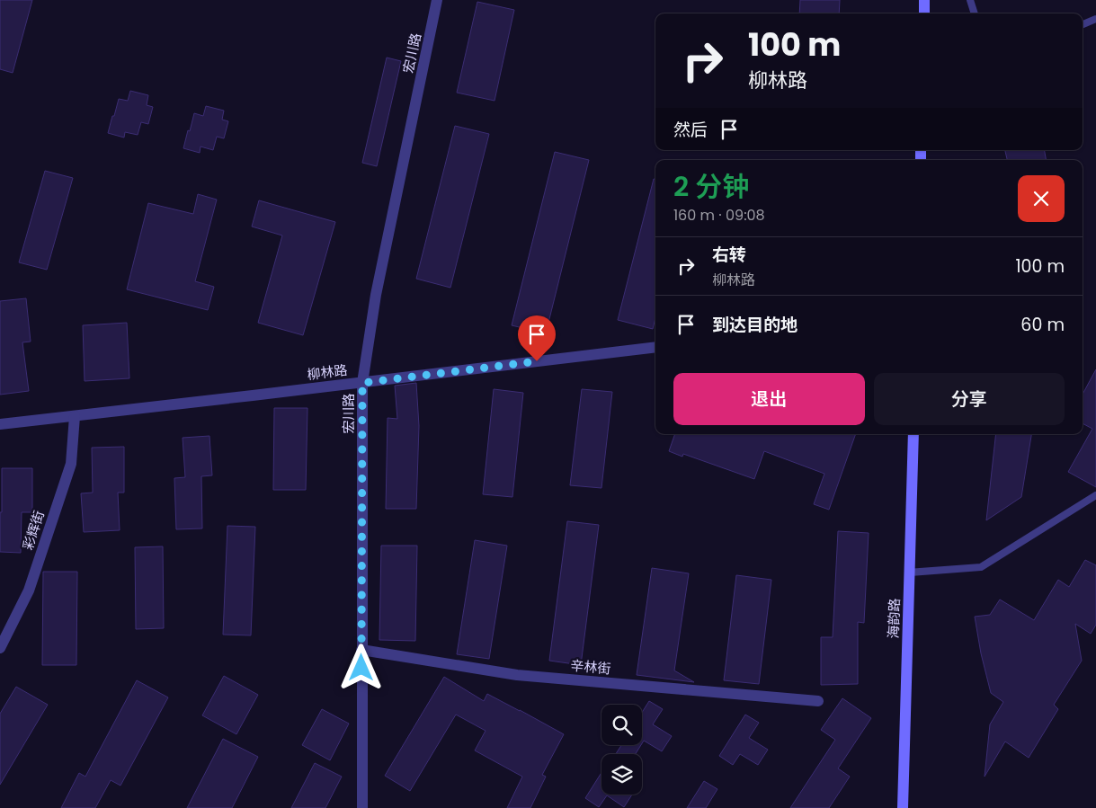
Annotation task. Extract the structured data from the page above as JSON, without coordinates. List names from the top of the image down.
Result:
{
  "streets": {
    "street": [
      "宏川路",
      "柳林路",
      "彩辉街",
      "海韵路",
      "辛林街"
    ]
  },
  "crossings": [
    ["宏川路", "柳林路"],
    ["宏川路", "辛林街"],
    ["柳林路", "彩辉街"]
  ],
  "page": {
    "turn": ["100 m", "柳林路"],
    "then": "然后",
    "heading": ["2 分钟", "160 m · 09:08"],
    "list": [
      {
        "name": "右转",
        "note": "柳林路",
        "value": "100 m"
      },
      {
        "name": "到达目的地",
        "value": "60 m"
      }
    ],
    "buttons": ["退出", "分享"]
  }
}
